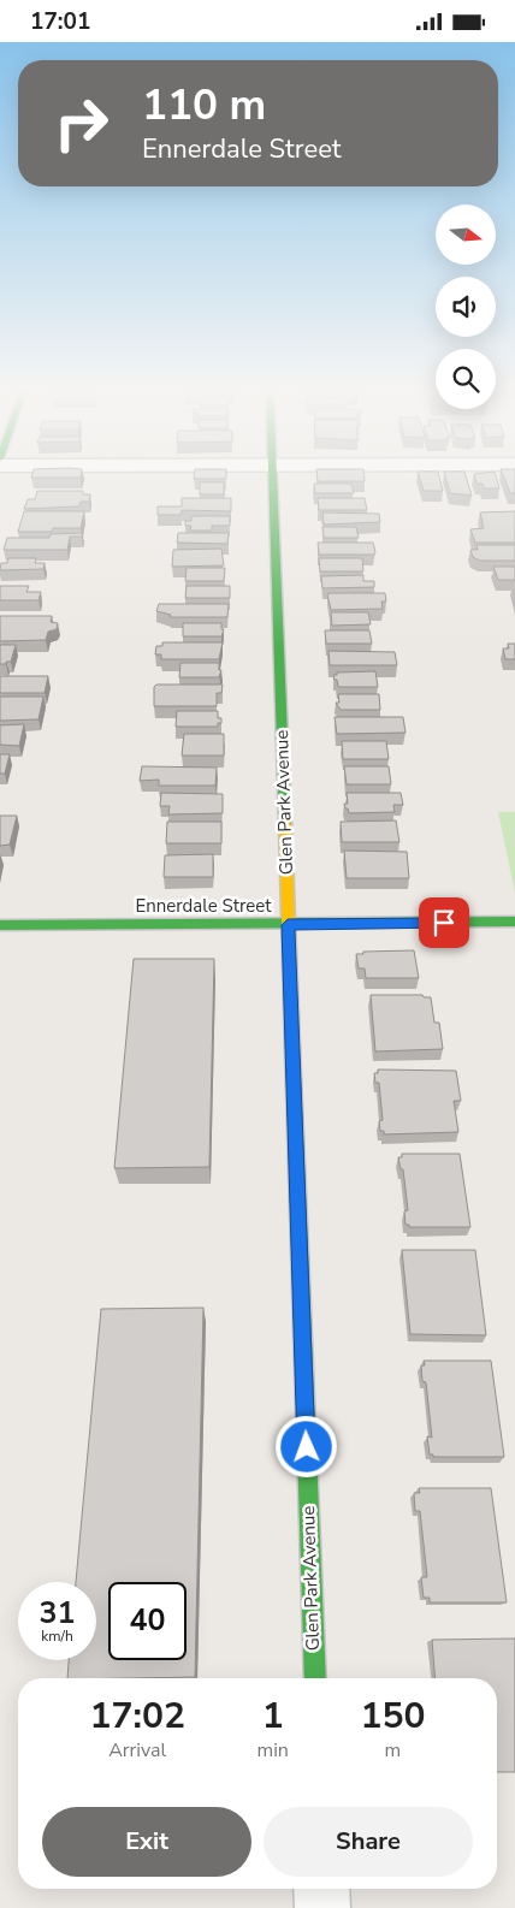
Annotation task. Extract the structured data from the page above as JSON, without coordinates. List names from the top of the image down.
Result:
{
  "streets": {
    "street": ["Glen Park Avenue", "Ennerdale Street"]
  },
  "crossings": [
    ["Glen Park Avenue", "Ennerdale Street"]
  ],
  "north": "right",
  "page": {
    "status": "17:01",
    "turn": ["110 m", "Ennerdale Street"],
    "speed": "31 km/h",
    "limit": "40",
    "eta": [
      "17:02",
      "Arrival",
      "1",
      "min",
      "150",
      "m"
    ],
    "buttons": ["Exit", "Share"]
  }
}
